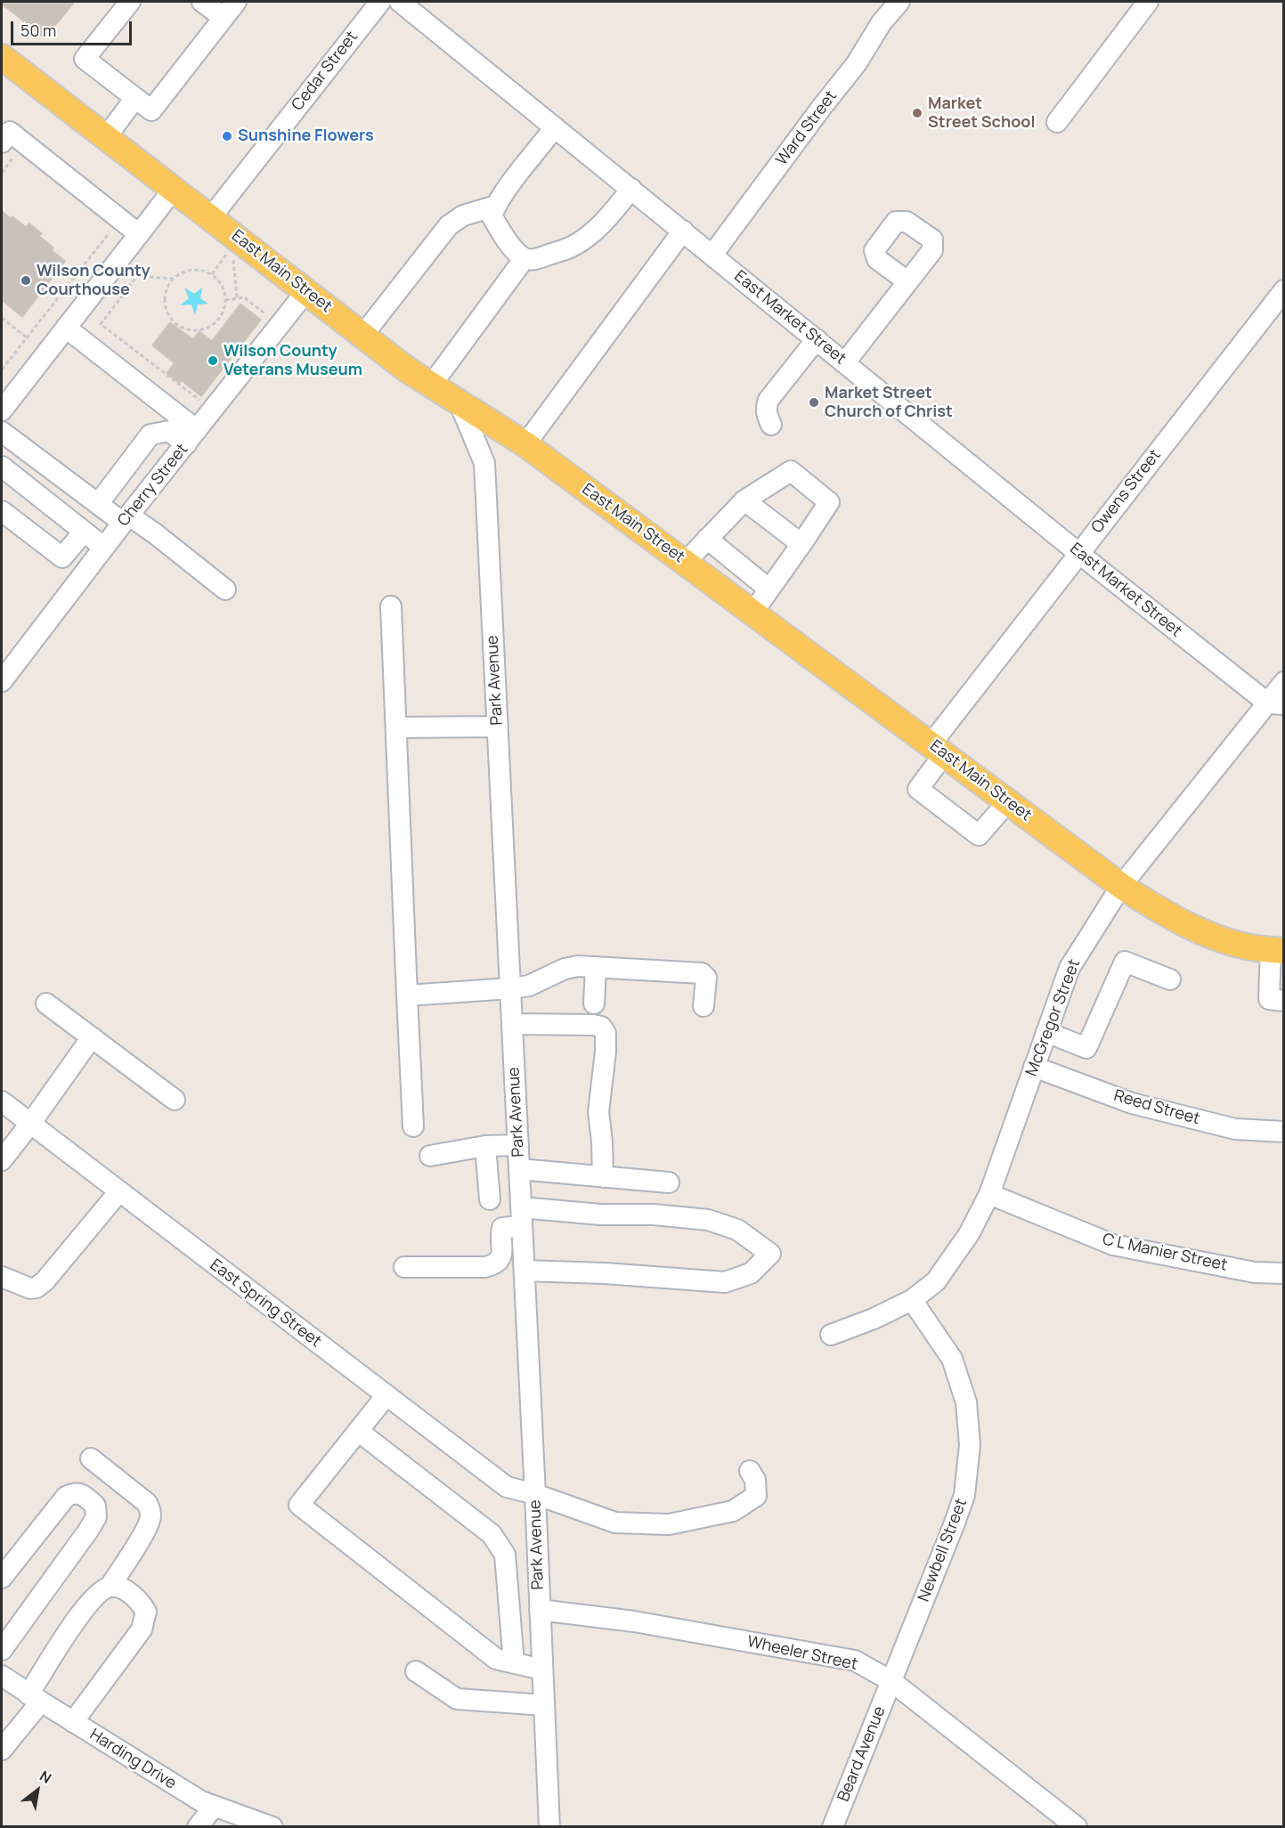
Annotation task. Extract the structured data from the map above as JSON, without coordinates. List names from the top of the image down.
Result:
{
  "streets": {
    "main road": ["East Main Street"],
    "street": [
      "Cedar Street",
      "Ward Street",
      "East Market Street",
      "Cherry Street",
      "Owens Street",
      "Park Avenue",
      "McGregor Street",
      "Reed Street",
      "C L Manier Street",
      "East Spring Street",
      "Newbell Street",
      "Wheeler Street",
      "Beard Avenue",
      "Harding Drive"
    ]
  },
  "crossings": [
    ["Cedar Street", "East Main Street"],
    ["Ward Street", "East Market Street"],
    ["East Main Street", "Cherry Street"],
    ["East Main Street", "Owens Street"],
    ["East Main Street", "Park Avenue"],
    ["East Main Street", "McGregor Street"],
    ["East Market Street", "Owens Street"],
    ["East Market Street", "McGregor Street"],
    ["Park Avenue", "East Spring Street"],
    ["Park Avenue", "Wheeler Street"],
    ["McGregor Street", "Reed Street"],
    ["McGregor Street", "C L Manier Street"],
    ["McGregor Street", "Newbell Street"],
    ["Newbell Street", "Wheeler Street"],
    ["Newbell Street", "Beard Avenue"],
    ["Wheeler Street", "Beard Avenue"]
  ],
  "places": [
    "Market Street School",
    "Sunshine Flowers",
    "Wilson County Courthouse",
    "Wilson County Veterans Museum",
    "Market Street Church of Christ"
  ],
  "scale_bar": "50 m",
  "north": "top right"
}
